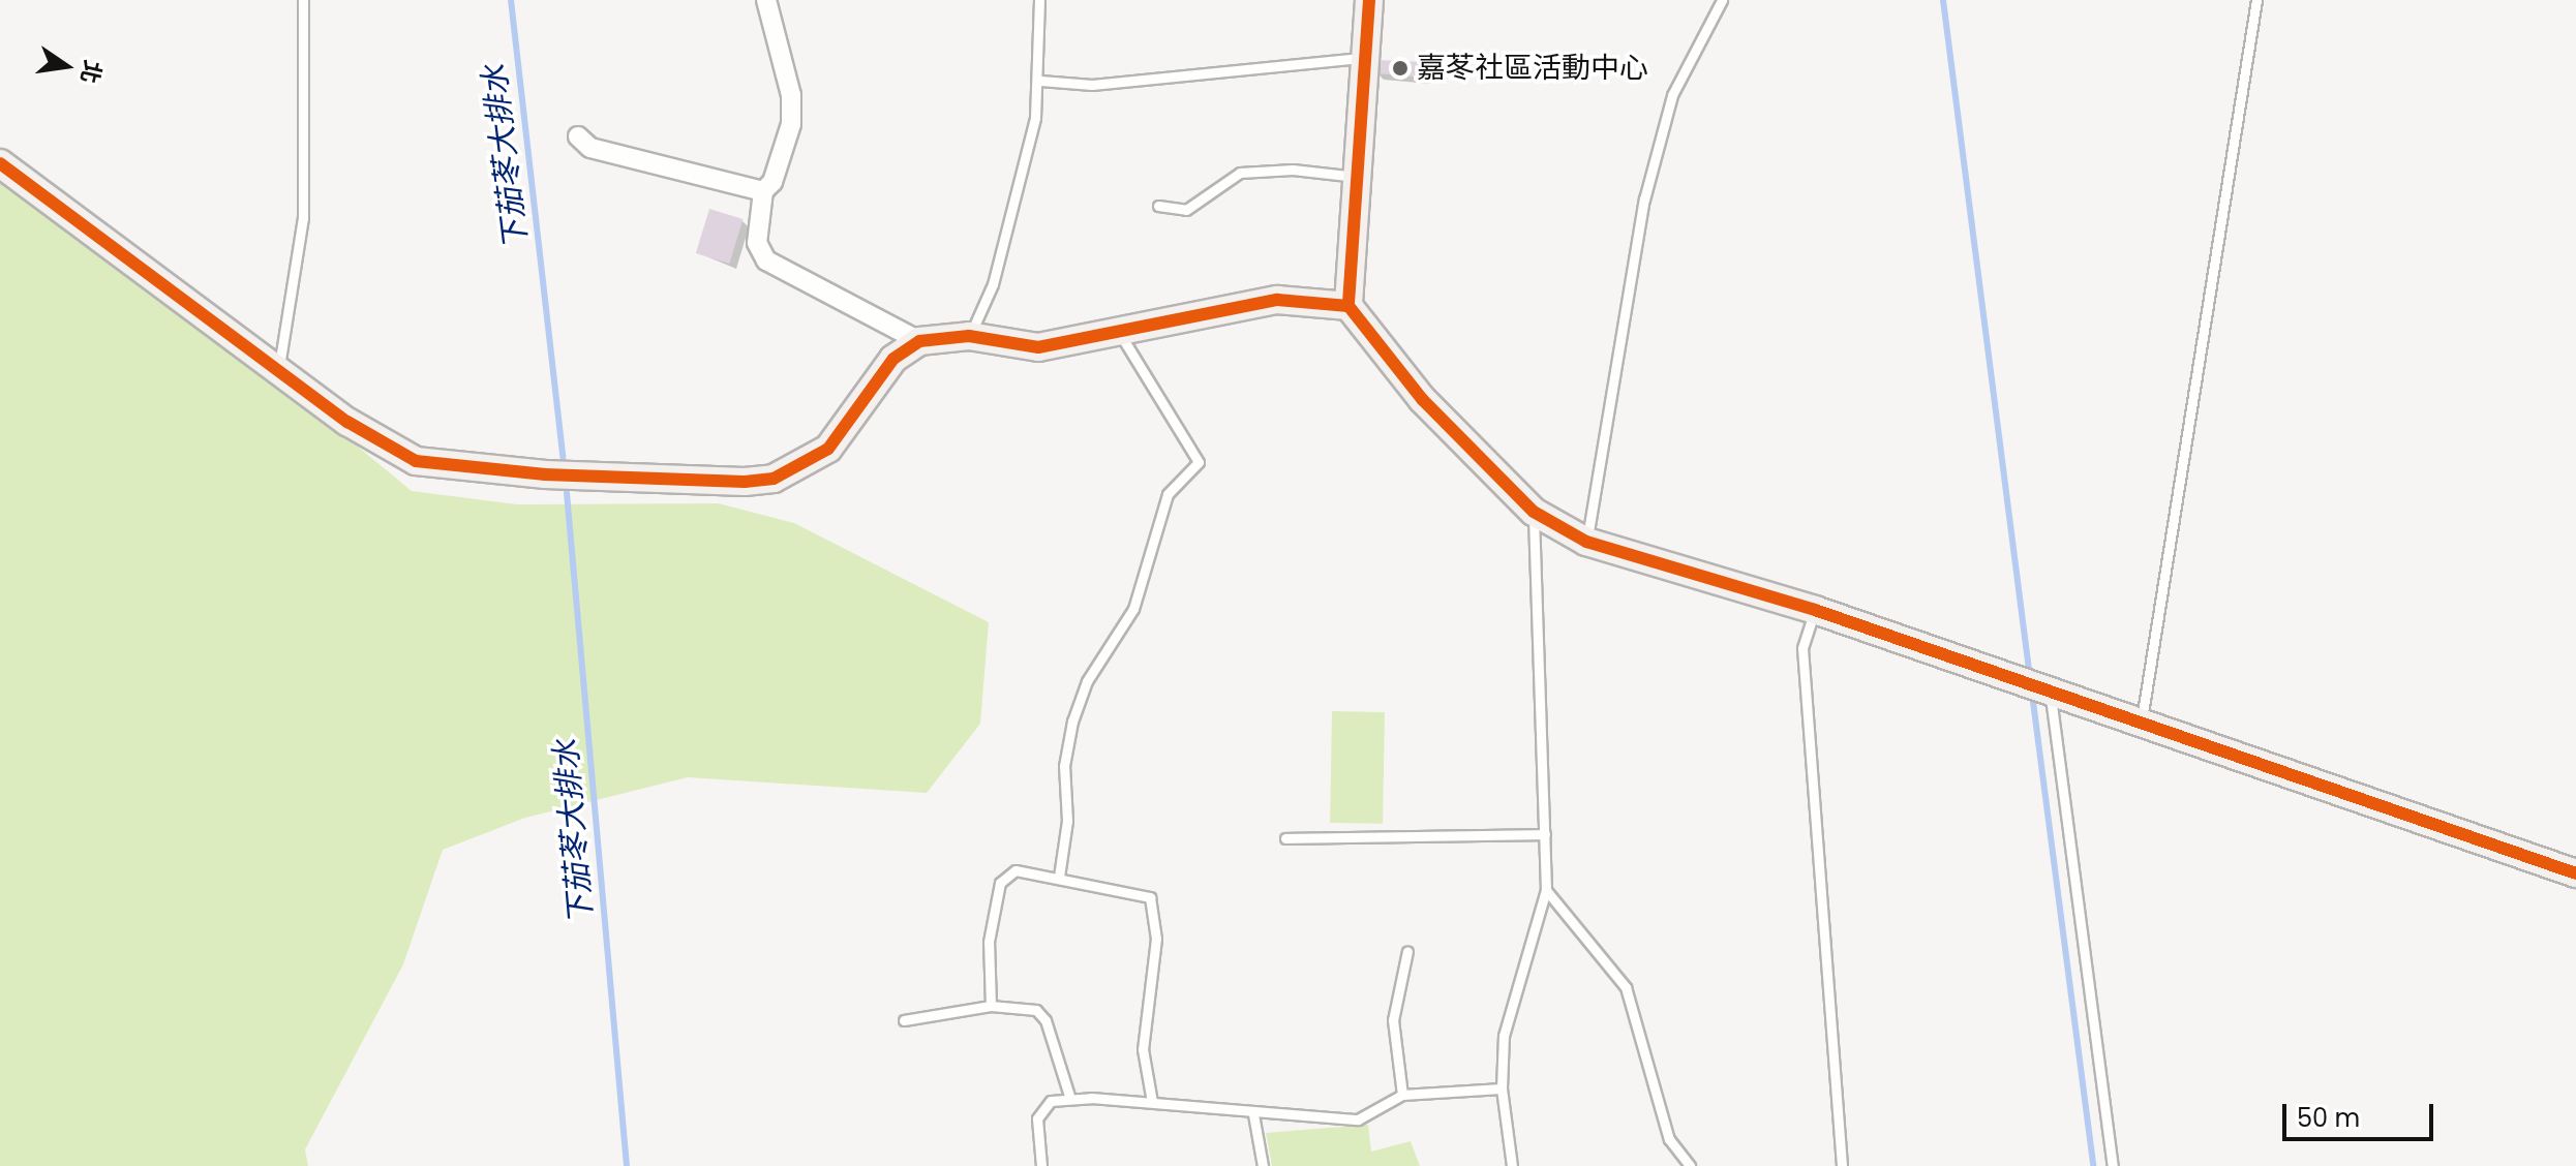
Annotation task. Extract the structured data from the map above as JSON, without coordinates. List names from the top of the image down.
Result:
{
  "water": ["下茄苳大排水"],
  "places": ["嘉苳社區活動中心"],
  "scale_bar": "50 m",
  "north": "right"
}
